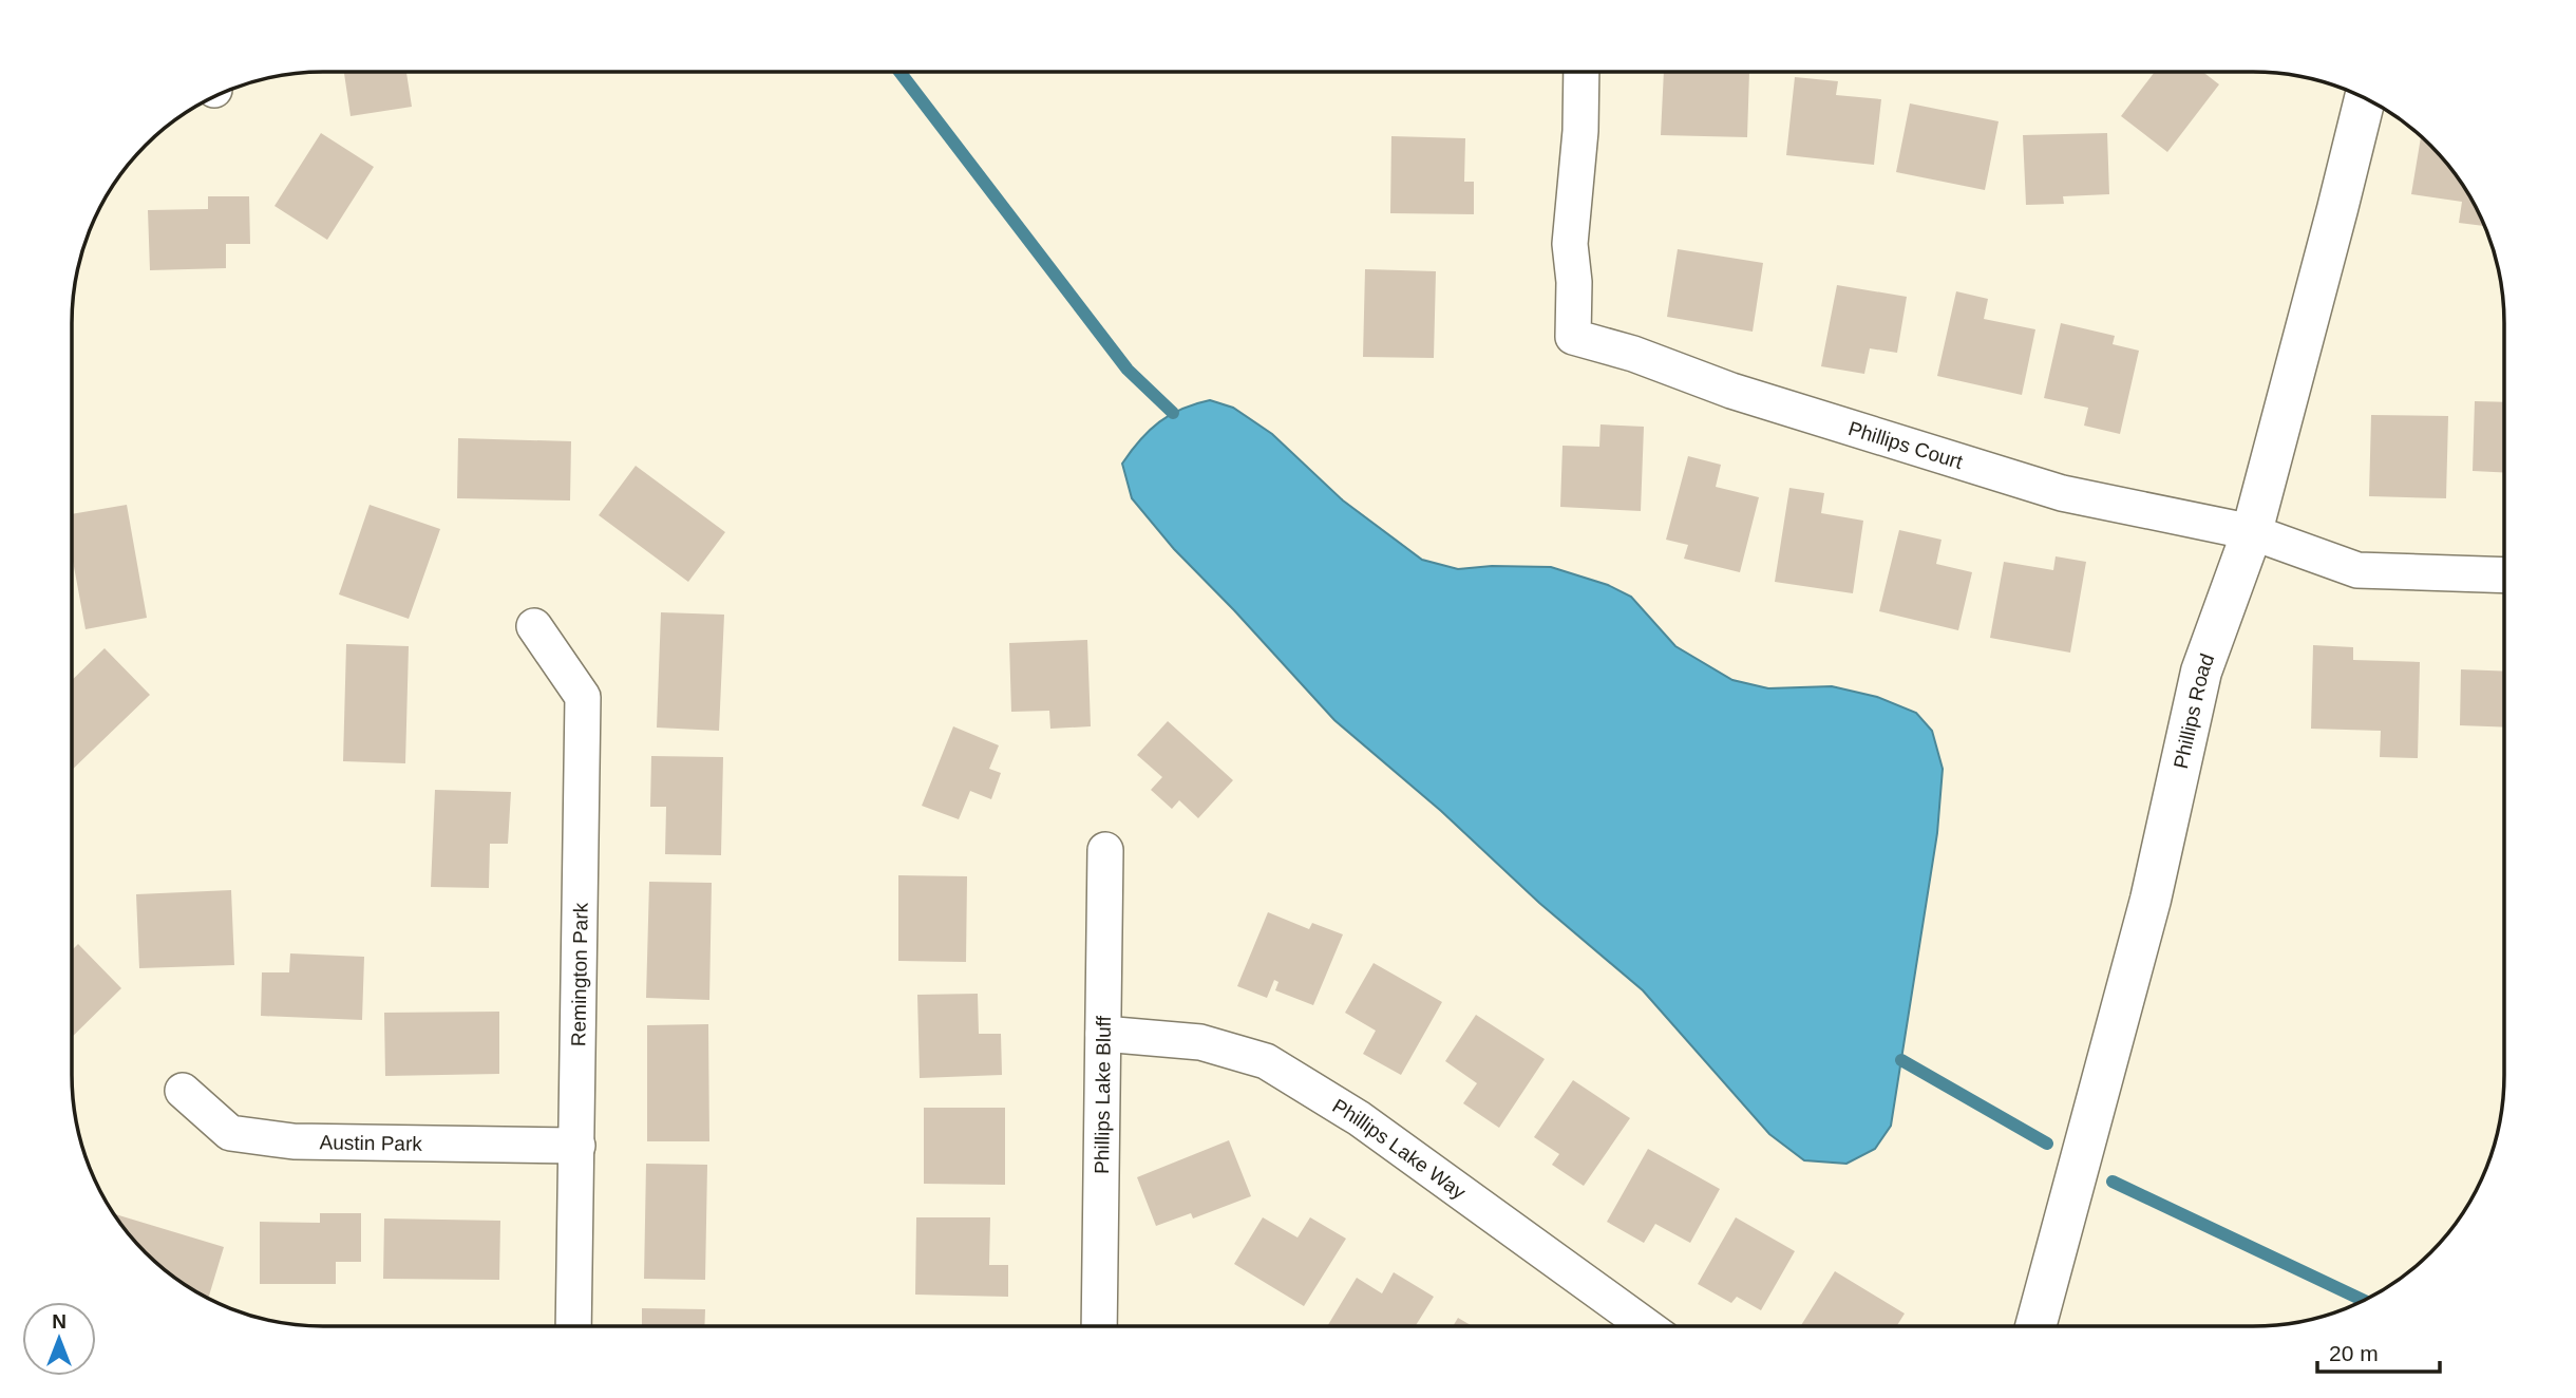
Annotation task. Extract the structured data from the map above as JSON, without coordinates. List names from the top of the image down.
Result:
{
  "streets": {
    "street": [
      "Phillips Court",
      "Phillips Road",
      "Remington Park",
      "Phillips Lake Bluff",
      "Austin Park",
      "Phillips Lake Way"
    ]
  },
  "crossings": [
    ["Phillips Court", "Phillips Road"],
    ["Remington Park", "Austin Park"],
    ["Phillips Lake Bluff", "Phillips Lake Way"]
  ],
  "scale_bar": "20 m",
  "north": "top"
}
